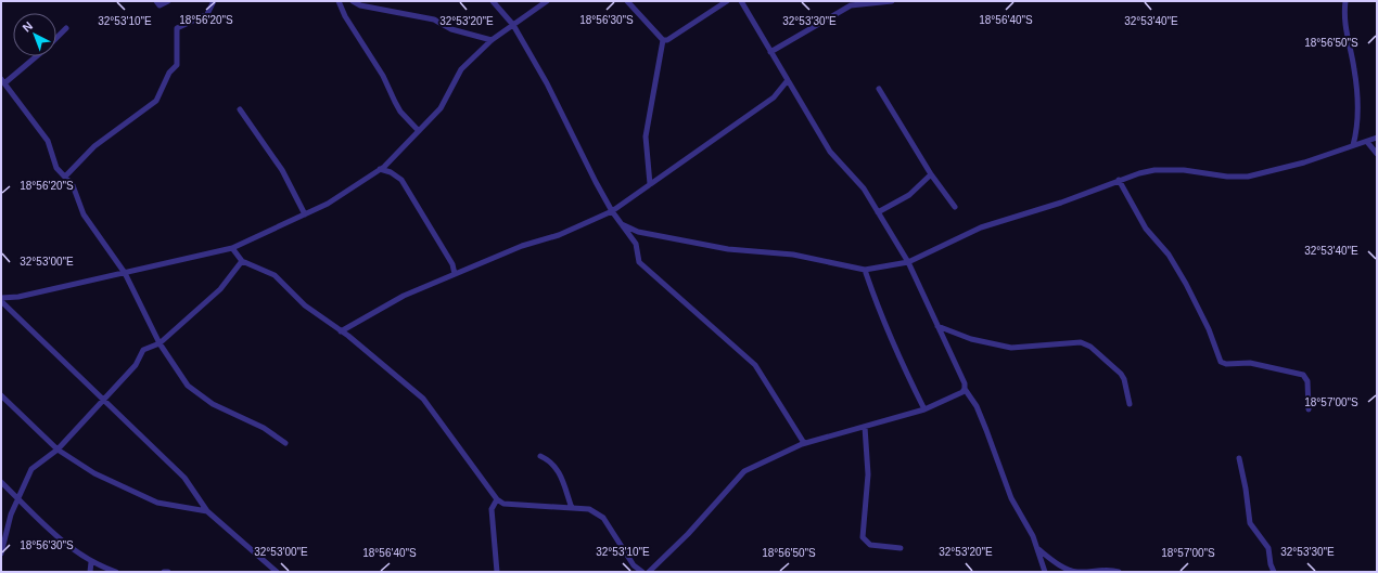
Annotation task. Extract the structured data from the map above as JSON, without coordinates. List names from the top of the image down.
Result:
{
  "north": "top left",
  "coordinates": [
    "18°56'30\"S",
    "18°56'20\"S",
    "18°56'40\"S",
    "32°53'10\"E",
    "32°53'20\"E",
    "32°53'30\"E",
    "32°53'40\"E",
    "18°56'50\"S",
    "32°53'00\"E",
    "18°57'00\"S"
  ]
}
